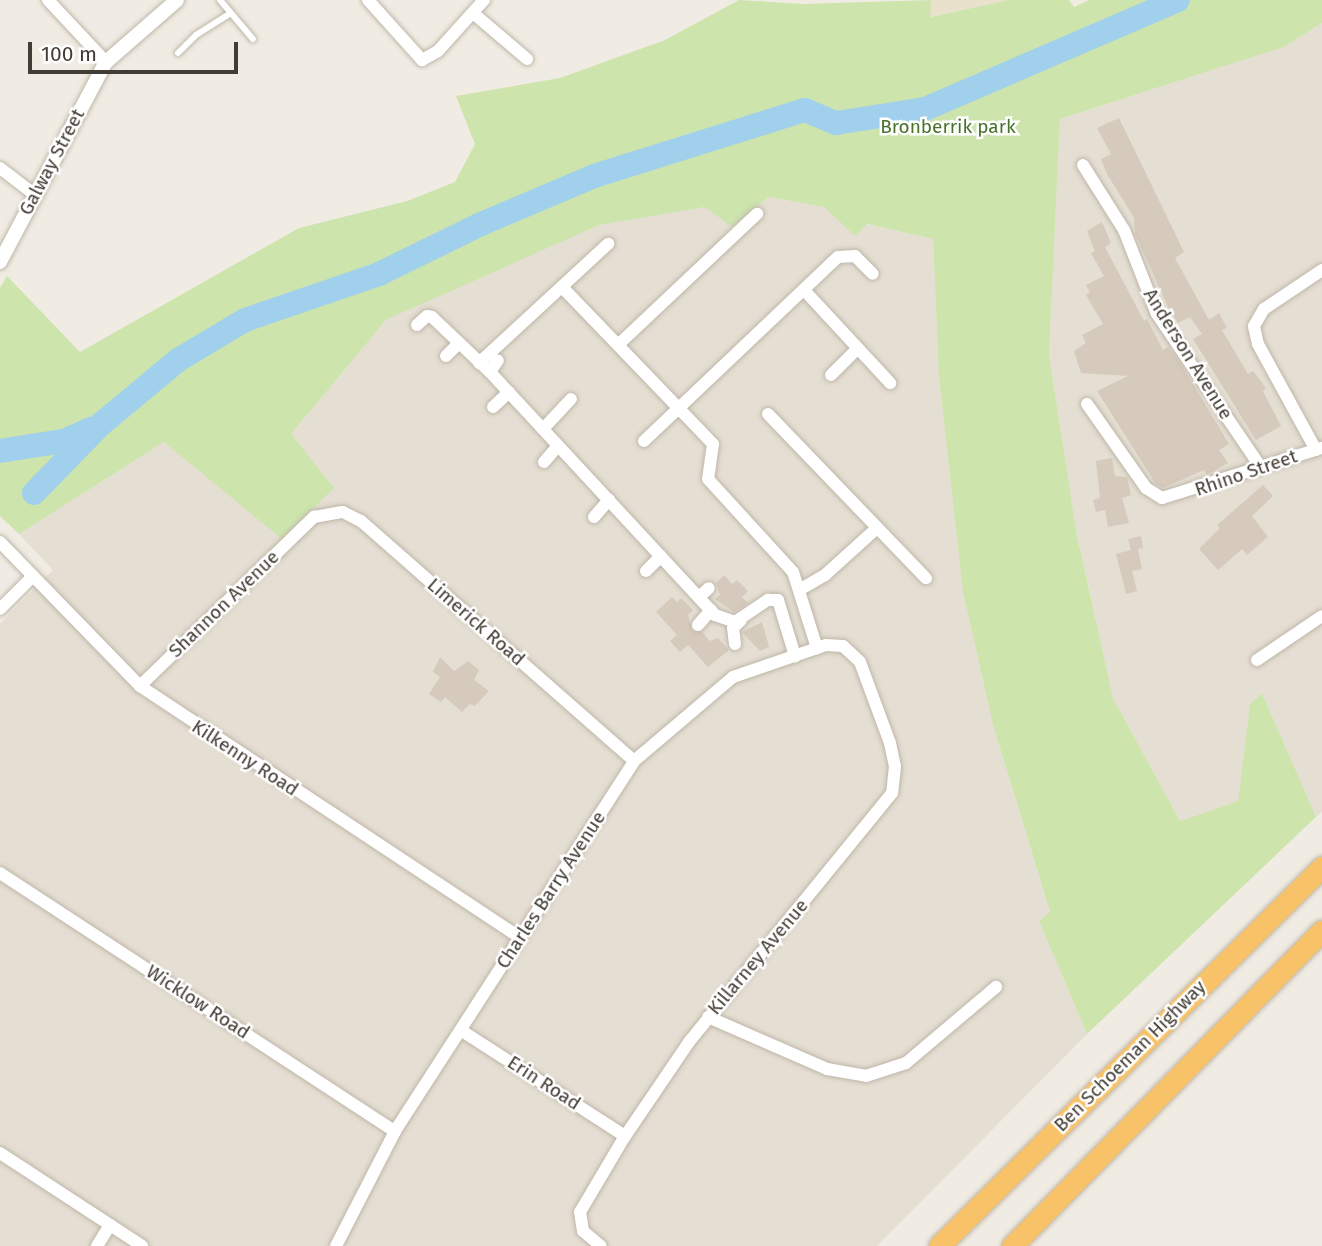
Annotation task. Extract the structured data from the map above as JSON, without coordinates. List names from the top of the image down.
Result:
{
  "streets": {
    "highway": ["Ben Schoeman Highway"],
    "street": [
      "Galway Street",
      "Anderson Avenue",
      "Rhino Street",
      "Shannon Avenue",
      "Limerick Road",
      "Kilkenny Road",
      "Charles Barry Avenue",
      "Killarney Avenue",
      "Wicklow Road",
      "Erin Road"
    ]
  },
  "crossings": [
    ["Anderson Avenue", "Rhino Street"],
    ["Shannon Avenue", "Limerick Road"],
    ["Shannon Avenue", "Kilkenny Road"],
    ["Limerick Road", "Charles Barry Avenue"],
    ["Kilkenny Road", "Charles Barry Avenue"],
    ["Charles Barry Avenue", "Killarney Avenue"],
    ["Charles Barry Avenue", "Wicklow Road"],
    ["Charles Barry Avenue", "Erin Road"],
    ["Killarney Avenue", "Erin Road"]
  ],
  "parks": ["Bronberrik park"],
  "scale_bar": "100 m"
}
